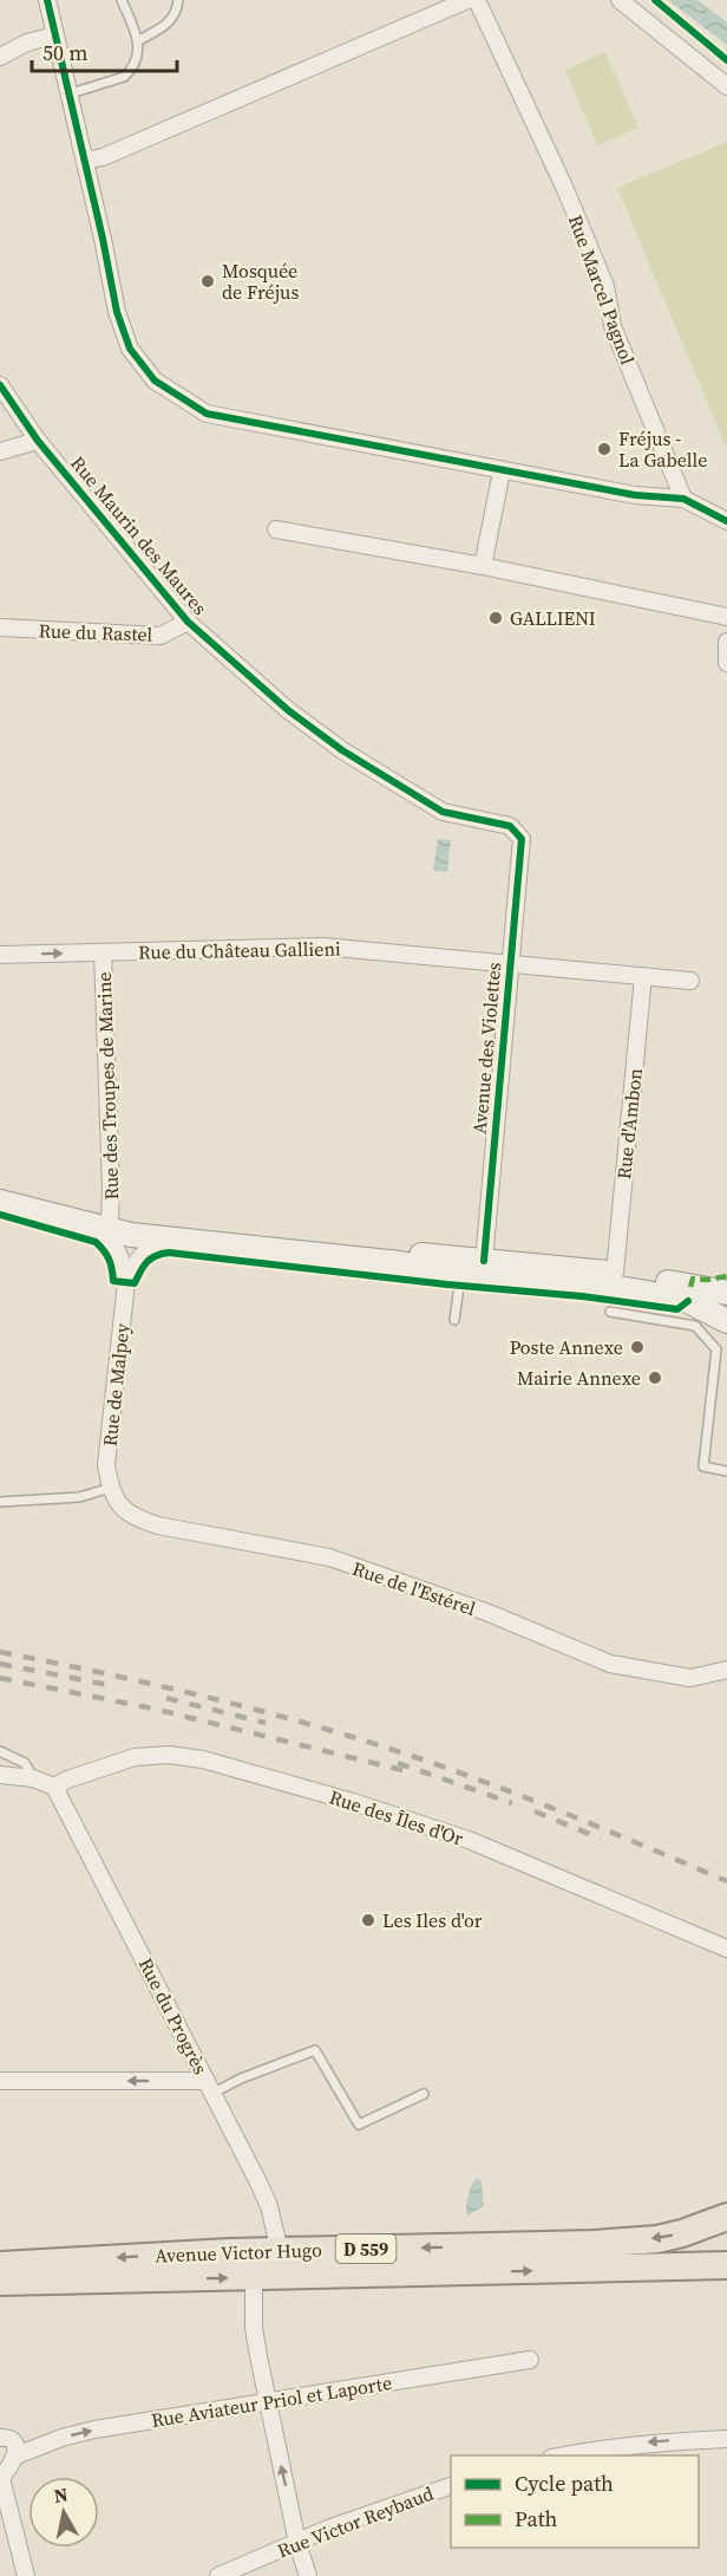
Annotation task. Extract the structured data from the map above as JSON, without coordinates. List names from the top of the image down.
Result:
{
  "streets": {
    "main road": ["D 559", "Avenue Victor Hugo"],
    "street": [
      "Rue Marcel Pagnol",
      "Rue Maurin des Maures",
      "Rue du Rastel",
      "Rue du Château Gallieni",
      "Avenue des Violettes",
      "Rue des Troupes de Marine",
      "Rue d'Ambon",
      "Rue de Malpey",
      "Rue de l'Estérel",
      "Rue des Îles d'Or",
      "Rue du Progrès",
      "Rue Aviateur Priol et Laporte",
      "Rue Victor Reybaud"
    ]
  },
  "crossings": [
    ["Rue Maurin des Maures", "Rue du Rastel"],
    ["Rue Maurin des Maures", "Avenue des Violettes"],
    ["Rue du Château Gallieni", "Avenue des Violettes"],
    ["Rue du Château Gallieni", "Rue des Troupes de Marine"],
    ["Rue du Château Gallieni", "Rue d'Ambon"],
    ["Rue des Troupes de Marine", "Rue de Malpey"],
    ["Rue de Malpey", "Rue de l'Estérel"],
    ["Rue des Îles d'Or", "Rue du Progrès"],
    ["Rue du Progrès", "Avenue Victor Hugo"]
  ],
  "one_way": ["Rue Aviateur Priol et Laporte"],
  "places": [
    "Mosquée de Fréjus",
    "Fréjus - La Gabelle",
    "GALLIENI",
    "Poste Annexe",
    "Mairie Annexe",
    "Les Iles d'or"
  ],
  "legend": ["Cycle path", "Path"],
  "scale_bar": "50 m",
  "north": "top"
}
